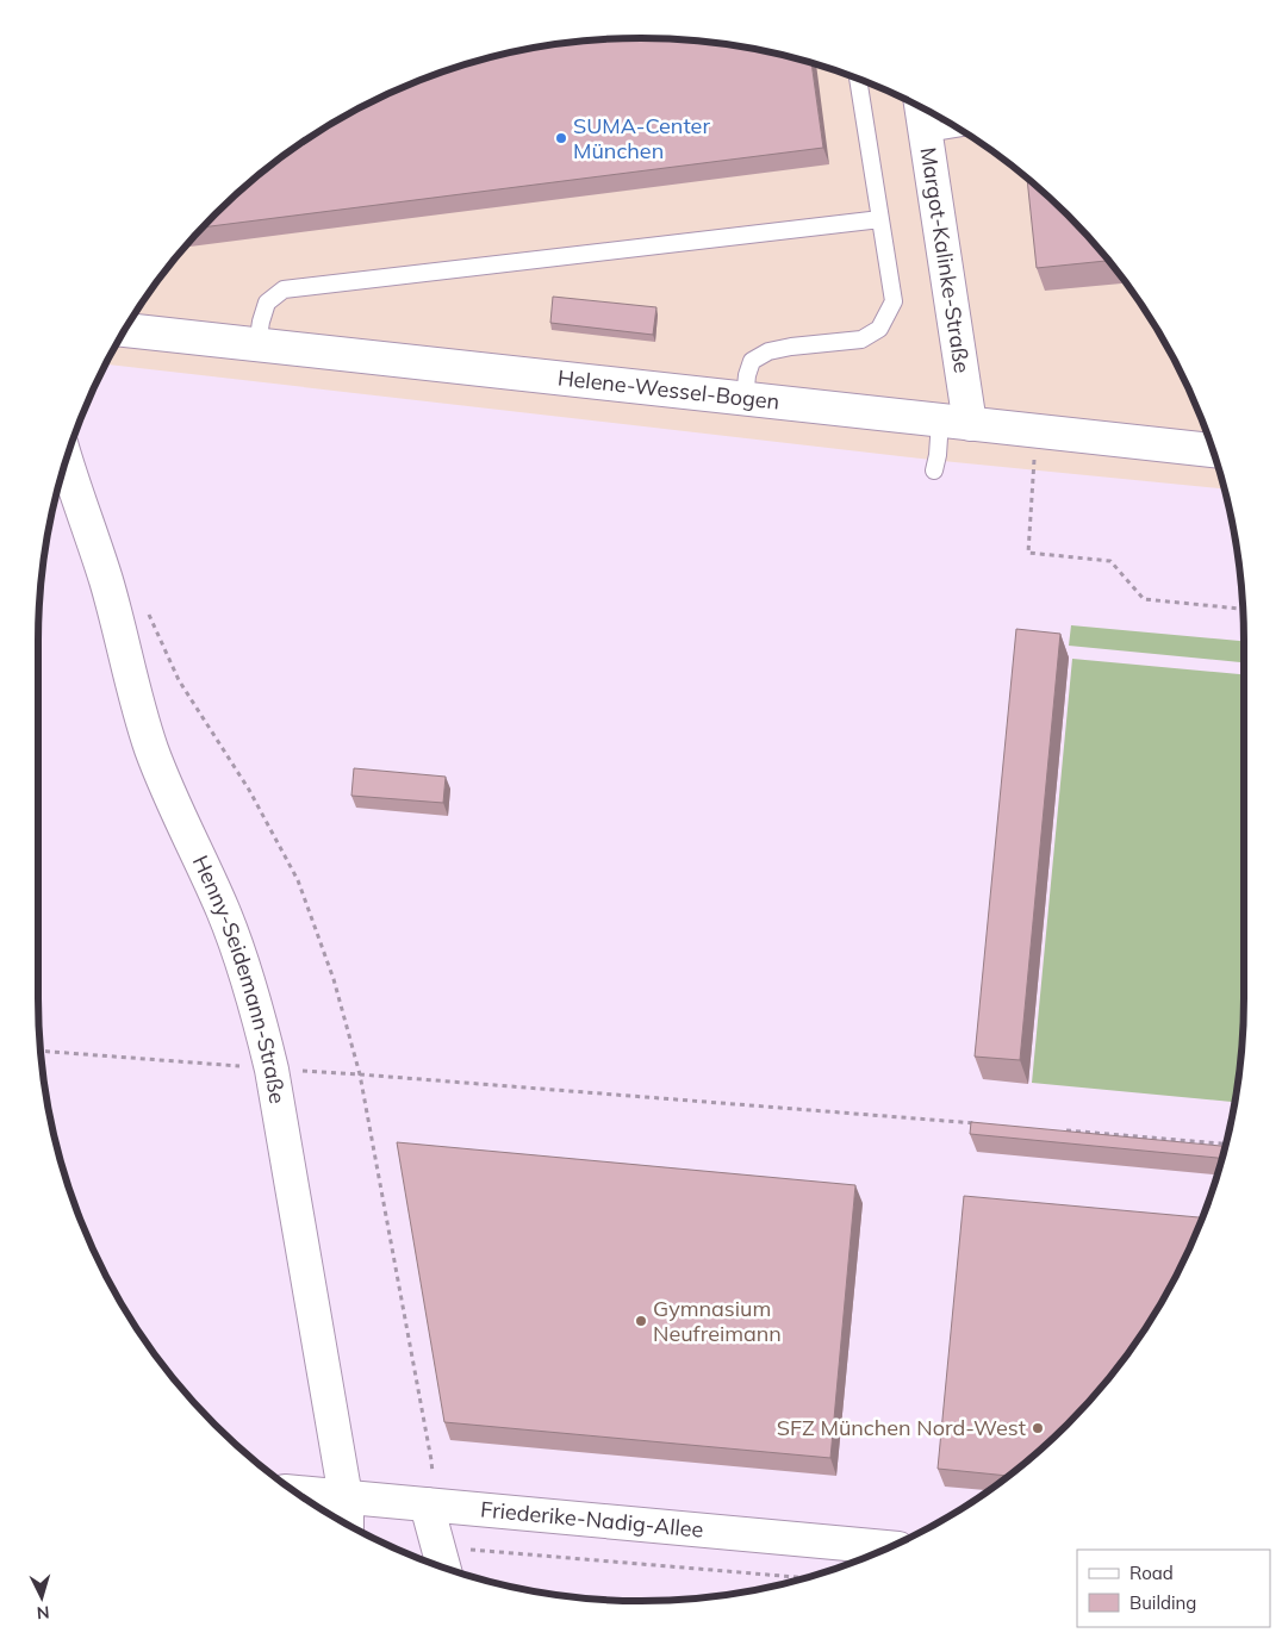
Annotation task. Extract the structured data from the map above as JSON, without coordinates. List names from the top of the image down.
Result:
{
  "streets": {
    "street": [
      "Margot-Kalinke-Straße",
      "Helene-Wessel-Bogen",
      "Henny-Seidemann-Straße",
      "Friederike-Nadig-Allee"
    ]
  },
  "crossings": [
    ["Margot-Kalinke-Straße", "Helene-Wessel-Bogen"],
    ["Henny-Seidemann-Straße", "Friederike-Nadig-Allee"]
  ],
  "places": ["SUMA-Center München", "Gymnasium Neufreimann", "SFZ München Nord-West"],
  "legend": ["Road", "Building"],
  "north": "bottom"
}
